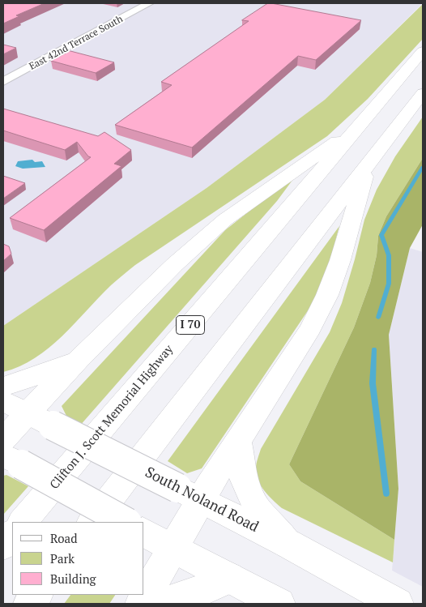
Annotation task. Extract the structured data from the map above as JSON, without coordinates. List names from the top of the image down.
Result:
{
  "streets": {
    "main road": ["I 70", "Clifton J. Scott Memorial Highway", "South Noland Road"],
    "street": ["East 42nd Terrace South"]
  },
  "crossings": [
    ["I 70", "Clifton J. Scott Memorial Highway"]
  ],
  "legend": ["Road", "Park", "Building"]
}
